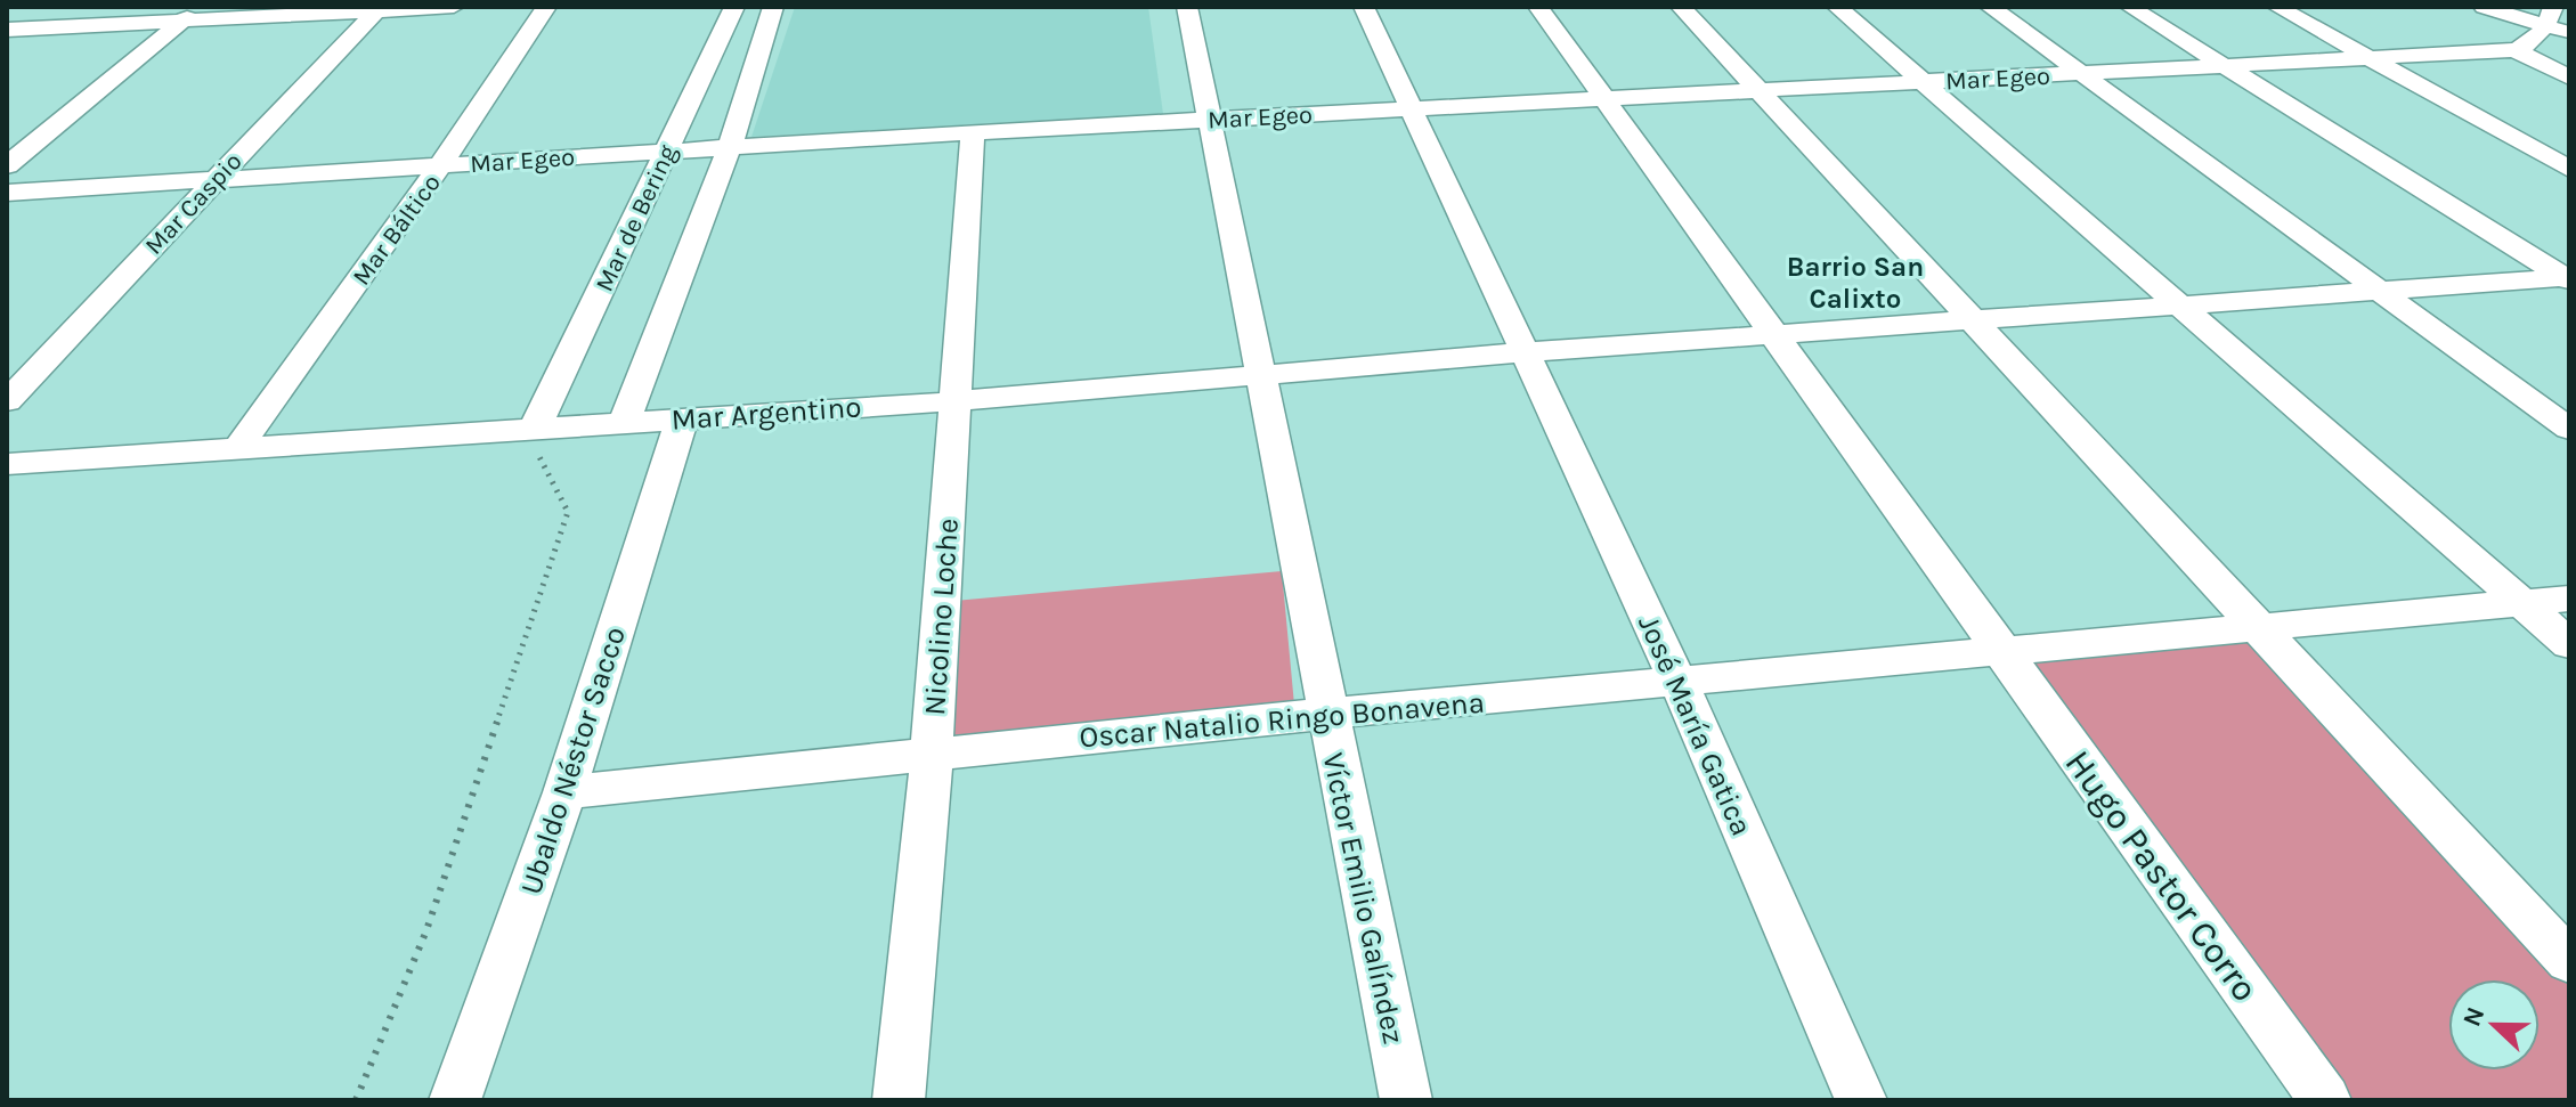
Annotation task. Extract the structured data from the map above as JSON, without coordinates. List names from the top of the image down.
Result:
{
  "streets": {
    "street": [
      "Mar Egeo",
      "Mar Caspio",
      "Mar de Bering",
      "Mar Báltico",
      "Mar Argentino",
      "Nicolino Loche",
      "Oscar Natalio Ringo Bonavena",
      "José María Gatica",
      "Ubaldo Néstor Sacco",
      "Hugo Pastor Corro",
      "Víctor Emilio Galíndez"
    ]
  },
  "crossings": [
    ["Mar Egeo", "Mar Caspio"],
    ["Mar Egeo", "Mar de Bering"],
    ["Mar Egeo", "Mar Báltico"],
    ["Mar Egeo", "Nicolino Loche"],
    ["Mar Egeo", "José María Gatica"],
    ["Mar Egeo", "Hugo Pastor Corro"],
    ["Mar Egeo", "Víctor Emilio Galíndez"],
    ["Mar de Bering", "Mar Argentino"],
    ["Mar Báltico", "Mar Argentino"],
    ["Mar Argentino", "Nicolino Loche"],
    ["Mar Argentino", "José María Gatica"],
    ["Mar Argentino", "Ubaldo Néstor Sacco"],
    ["Mar Argentino", "Hugo Pastor Corro"],
    ["Mar Argentino", "Víctor Emilio Galíndez"],
    ["Nicolino Loche", "Oscar Natalio Ringo Bonavena"],
    ["Oscar Natalio Ringo Bonavena", "José María Gatica"],
    ["Oscar Natalio Ringo Bonavena", "Ubaldo Néstor Sacco"],
    ["Oscar Natalio Ringo Bonavena", "Hugo Pastor Corro"],
    ["Oscar Natalio Ringo Bonavena", "Víctor Emilio Galíndez"]
  ],
  "districts": ["Barrio San Calixto"],
  "north": "left"
}
